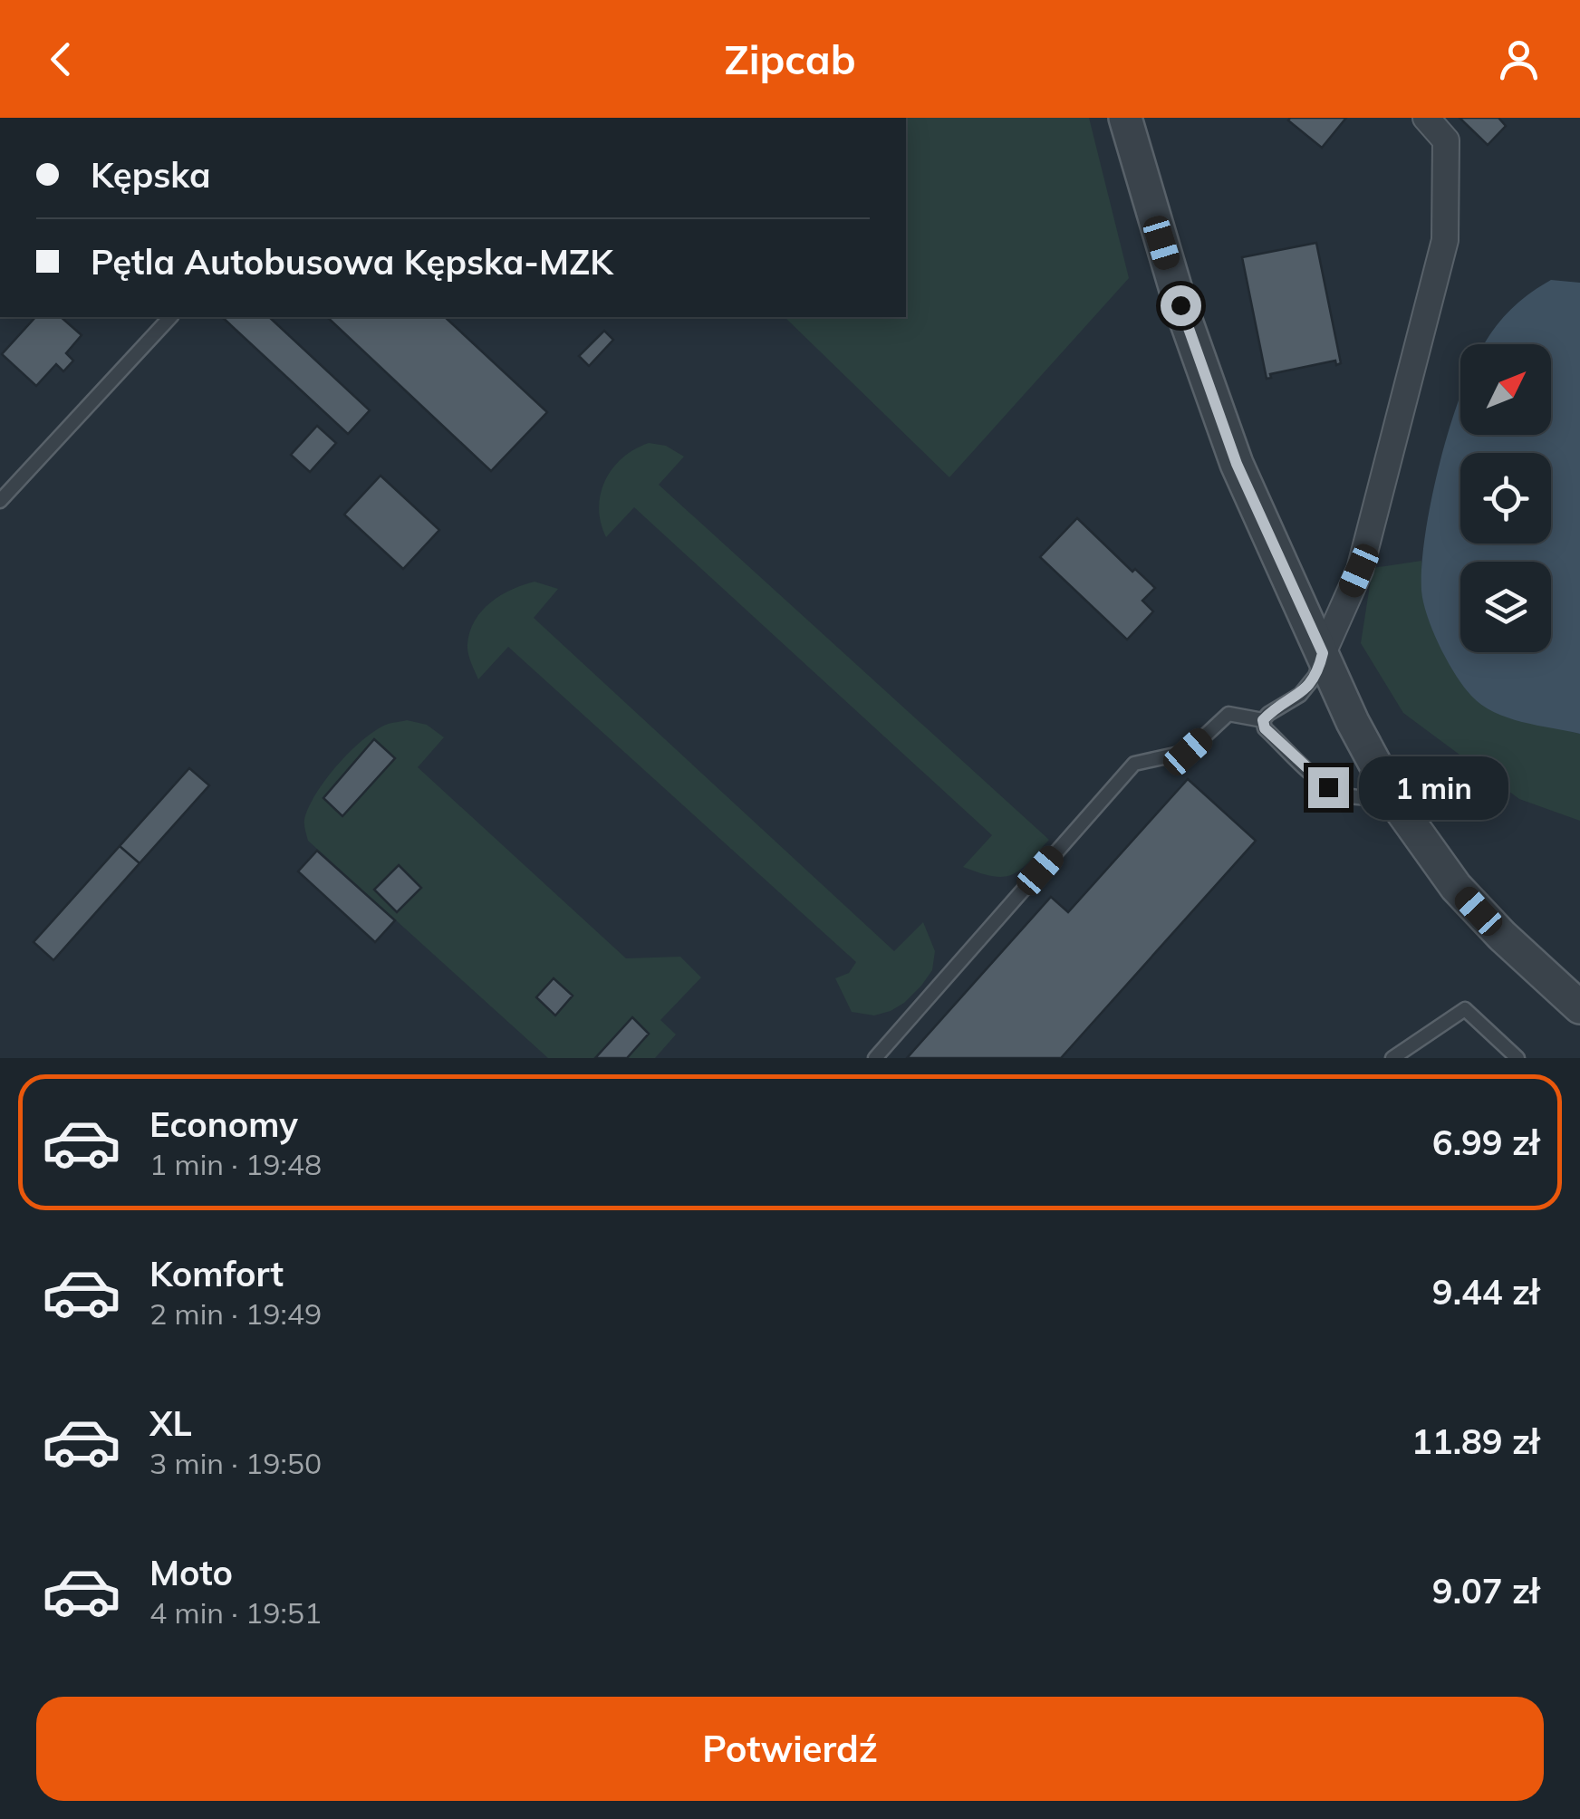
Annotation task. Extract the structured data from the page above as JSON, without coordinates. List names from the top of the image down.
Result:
{
  "north": "top right",
  "page": {
    "header": "Zipcab",
    "banner": ["Kępska", "Pętla Autobusowa Kępska-MZK"],
    "bubble": "1 min",
    "list": [
      {
        "name": "Economy",
        "note": "1 min · 19:48",
        "value": "6.99 zł"
      },
      {
        "name": "Komfort",
        "note": "2 min · 19:49",
        "value": "9.44 zł"
      },
      {
        "name": "XL",
        "note": "3 min · 19:50",
        "value": "11.89 zł"
      },
      {
        "name": "Moto",
        "note": "4 min · 19:51",
        "value": "9.07 zł"
      }
    ],
    "buttons": "Potwierdź"
  }
}
